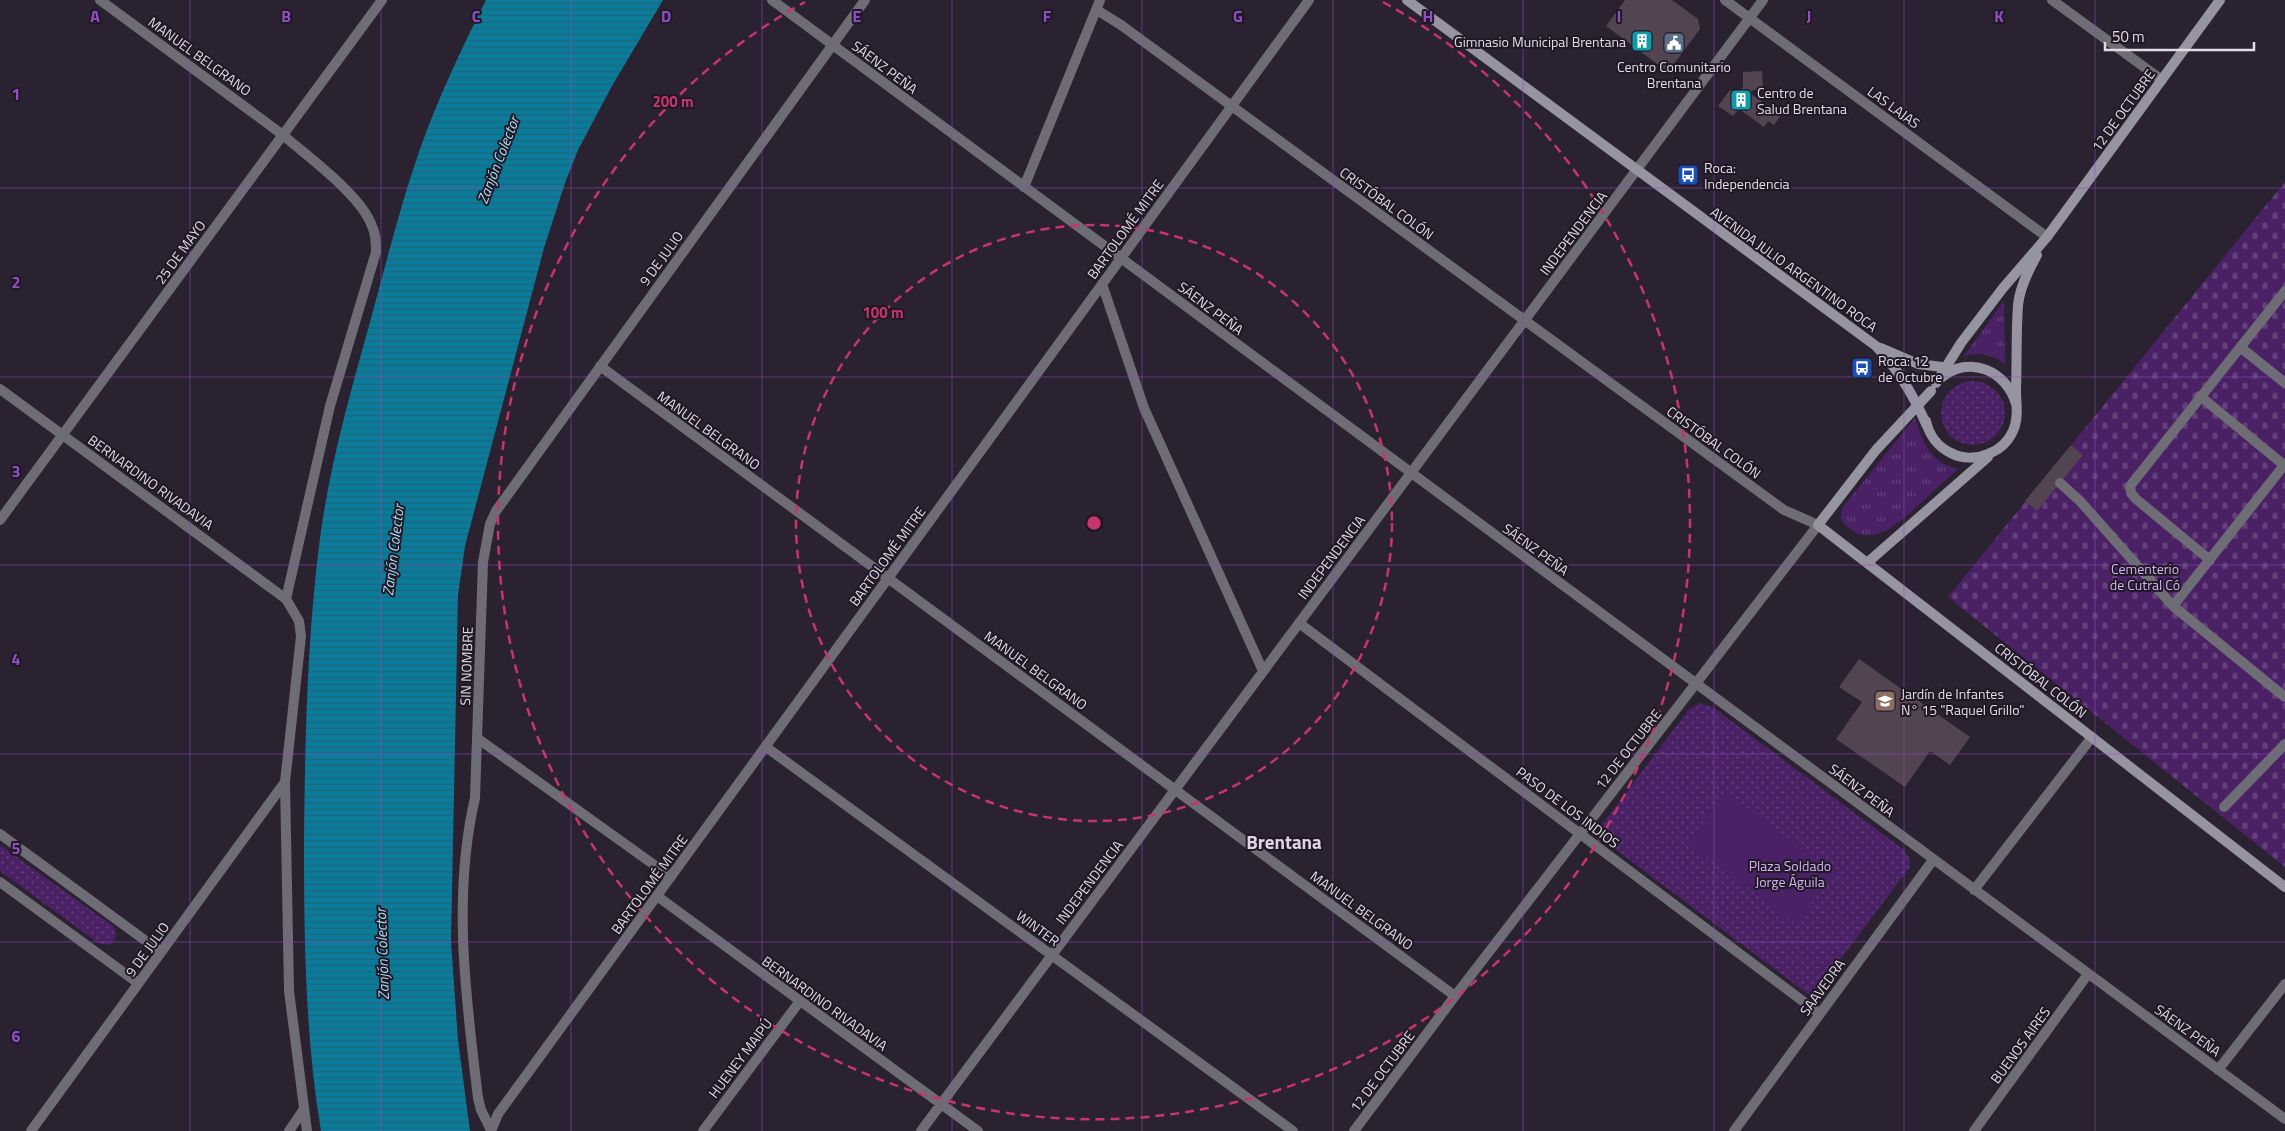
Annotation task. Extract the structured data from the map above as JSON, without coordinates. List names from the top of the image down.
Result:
{
  "streets": {
    "main road": ["12 DE OCTUBRE", "CRISTÓBAL COLÓN", "AVENIDA JULIO ARGENTINO ROCA"],
    "street": [
      "MANUEL BELGRANO",
      "SÁENZ PEÑA",
      "LAS LAJAS",
      "BARTOLOMÉ MITRE",
      "INDEPENDENCIA",
      "25 DE MAYO",
      "9 DE JULIO",
      "BERNARDINO RIVADAVIA",
      "SIN NOMBRE",
      "PASO DE LOS INDIOS",
      "WINTER",
      "SAAVEDRA",
      "BUENOS AIRES",
      "HUENEY MAIPÚ"
    ]
  },
  "crossings": [
    ["MANUEL BELGRANO", "12 DE OCTUBRE"],
    ["MANUEL BELGRANO", "BARTOLOMÉ MITRE"],
    ["MANUEL BELGRANO", "INDEPENDENCIA"],
    ["MANUEL BELGRANO", "25 DE MAYO"],
    ["MANUEL BELGRANO", "9 DE JULIO"],
    ["MANUEL BELGRANO", "BERNARDINO RIVADAVIA"],
    ["SÁENZ PEÑA", "12 DE OCTUBRE"],
    ["SÁENZ PEÑA", "BARTOLOMÉ MITRE"],
    ["SÁENZ PEÑA", "INDEPENDENCIA"],
    ["SÁENZ PEÑA", "9 DE JULIO"],
    ["SÁENZ PEÑA", "SAAVEDRA"],
    ["SÁENZ PEÑA", "BUENOS AIRES"],
    ["LAS LAJAS", "12 DE OCTUBRE"],
    ["LAS LAJAS", "INDEPENDENCIA"],
    ["12 DE OCTUBRE", "CRISTÓBAL COLÓN"],
    ["12 DE OCTUBRE", "AVENIDA JULIO ARGENTINO ROCA"],
    ["12 DE OCTUBRE", "PASO DE LOS INDIOS"],
    ["CRISTÓBAL COLÓN", "BARTOLOMÉ MITRE"],
    ["CRISTÓBAL COLÓN", "INDEPENDENCIA"],
    ["BARTOLOMÉ MITRE", "BERNARDINO RIVADAVIA"],
    ["BARTOLOMÉ MITRE", "SIN NOMBRE"],
    ["BARTOLOMÉ MITRE", "WINTER"],
    ["INDEPENDENCIA", "AVENIDA JULIO ARGENTINO ROCA"],
    ["INDEPENDENCIA", "BERNARDINO RIVADAVIA"],
    ["INDEPENDENCIA", "PASO DE LOS INDIOS"],
    ["INDEPENDENCIA", "WINTER"],
    ["25 DE MAYO", "BERNARDINO RIVADAVIA"],
    ["9 DE JULIO", "SIN NOMBRE"],
    ["BERNARDINO RIVADAVIA", "HUENEY MAIPÚ"],
    ["PASO DE LOS INDIOS", "SAAVEDRA"]
  ],
  "districts": ["Brentana"],
  "water": ["Zanjón Colector"],
  "parks": ["Cementerio de Cutral Có", "Plaza Soldado Jorge Águila"],
  "places": {
    "building": ["Gimnasio Municipal Brentana", "Centro de Salud Brentana"],
    "public building": ["Centro Comunitario Brentana"],
    "bus stop": ["Roca: Independencia", "Roca: 12 de Octubre"],
    "school or university": ["Jardín de Infantes N° 15 \"Raquel Grillo\""]
  },
  "scale_bar": "50 m",
  "grid": {
    "columns": [
      "A",
      "B",
      "C",
      "D",
      "E",
      "F",
      "G",
      "H",
      "I",
      "J",
      "K"
    ],
    "rows": [
      "1",
      "2",
      "3",
      "4",
      "5",
      "6"
    ]
  },
  "rings": ["200 m", "100 m"]
}
